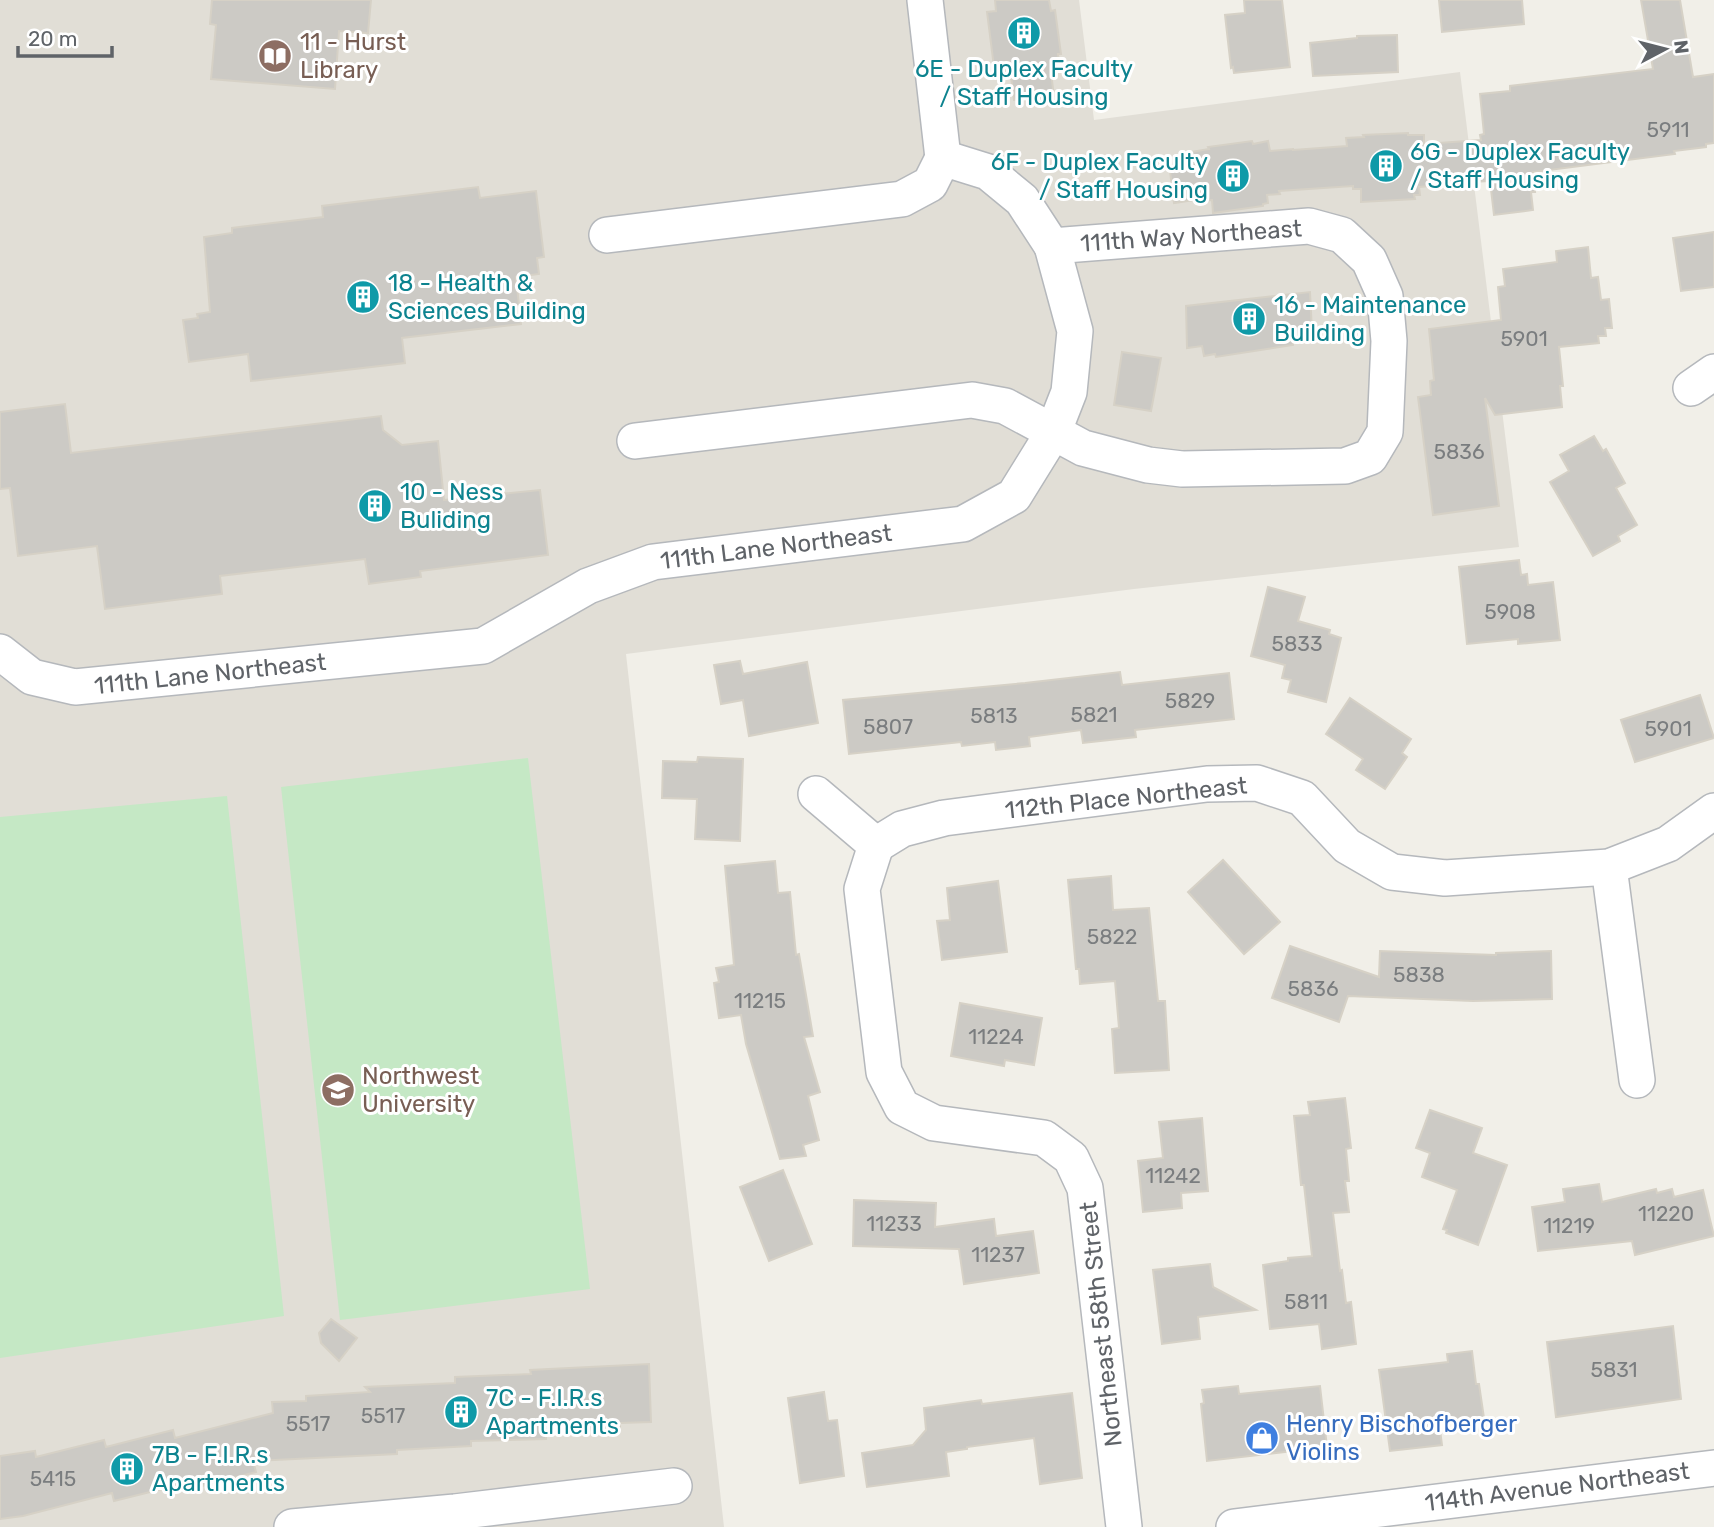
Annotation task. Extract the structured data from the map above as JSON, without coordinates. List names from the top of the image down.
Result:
{
  "streets": {
    "street": [
      "111th Way Northeast",
      "111th Lane Northeast",
      "112th Place Northeast",
      "Northeast 58th Street",
      "114th Avenue Northeast"
    ]
  },
  "crossings": [
    ["111th Way Northeast", "111th Lane Northeast"],
    ["112th Place Northeast", "Northeast 58th Street"]
  ],
  "places": {
    "building": [
      "6E - Duplex Faculty / Staff Housing",
      "6G - Duplex Faculty / Staff Housing",
      "6F - Duplex Faculty / Staff Housing",
      "18 - Health & Sciences Building",
      "16 - Maintenance Building",
      "10 - Ness Buliding",
      "7C - F.I.R.s Apartments",
      "7B - F.I.R.s Apartments"
    ],
    "library": ["11 - Hurst Library"],
    "school or university": ["Northwest University"],
    "shop": ["Henry Bischofberger Violins"]
  },
  "house_numbers": [
    "5911",
    "5901",
    "5836",
    "5908",
    "5833",
    "5829",
    "5821",
    "5813",
    "5807",
    "5901",
    "5822",
    "5838",
    "5836",
    "11215",
    "11224",
    "11242",
    "11220",
    "11233",
    "11219",
    "11237",
    "5811",
    "5831",
    "5517",
    "5517",
    "5415"
  ],
  "scale_bar": "20 m",
  "north": "right"
}
